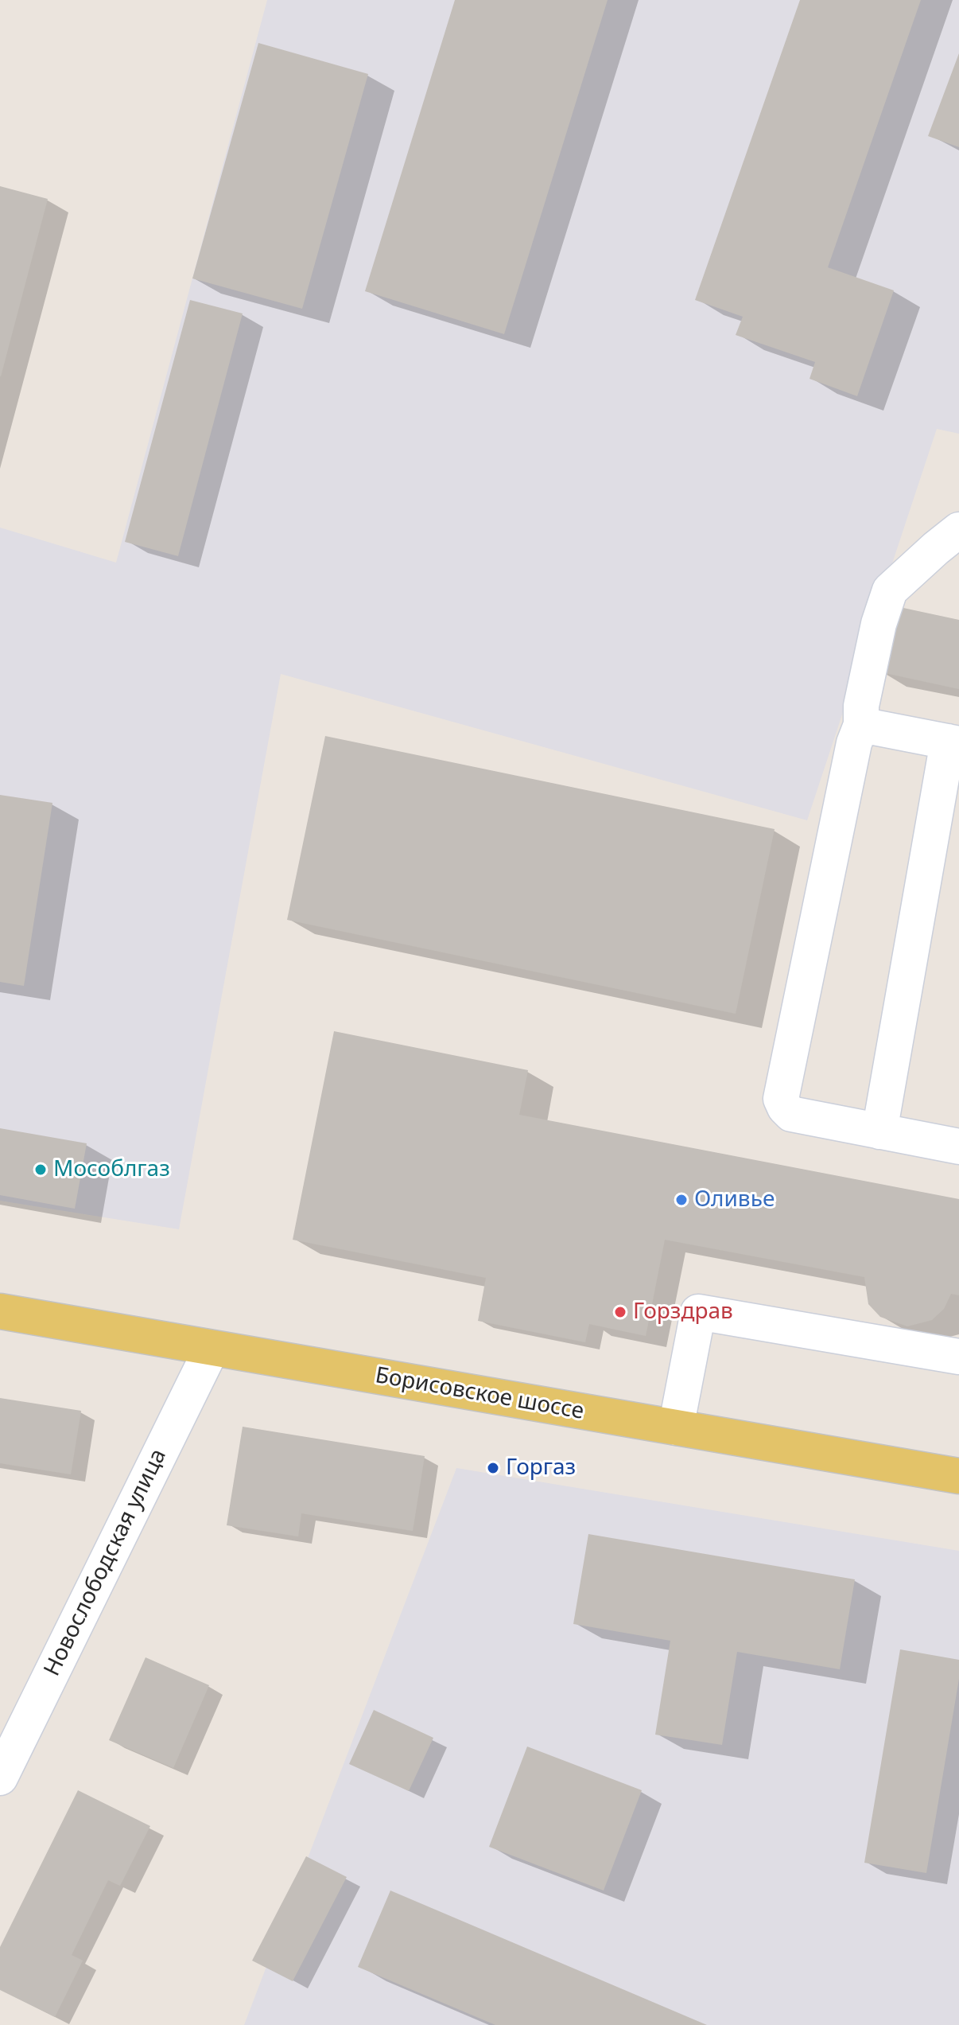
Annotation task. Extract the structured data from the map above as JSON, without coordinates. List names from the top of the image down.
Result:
{
  "streets": {
    "main road": ["Борисовское шоссе"],
    "street": ["Новослободская улица"]
  },
  "crossings": [
    ["Борисовское шоссе", "Новослободская улица"]
  ],
  "places": [
    "Мособлгаз",
    "Оливье",
    "Горздрав",
    "Горгаз"
  ]
}
